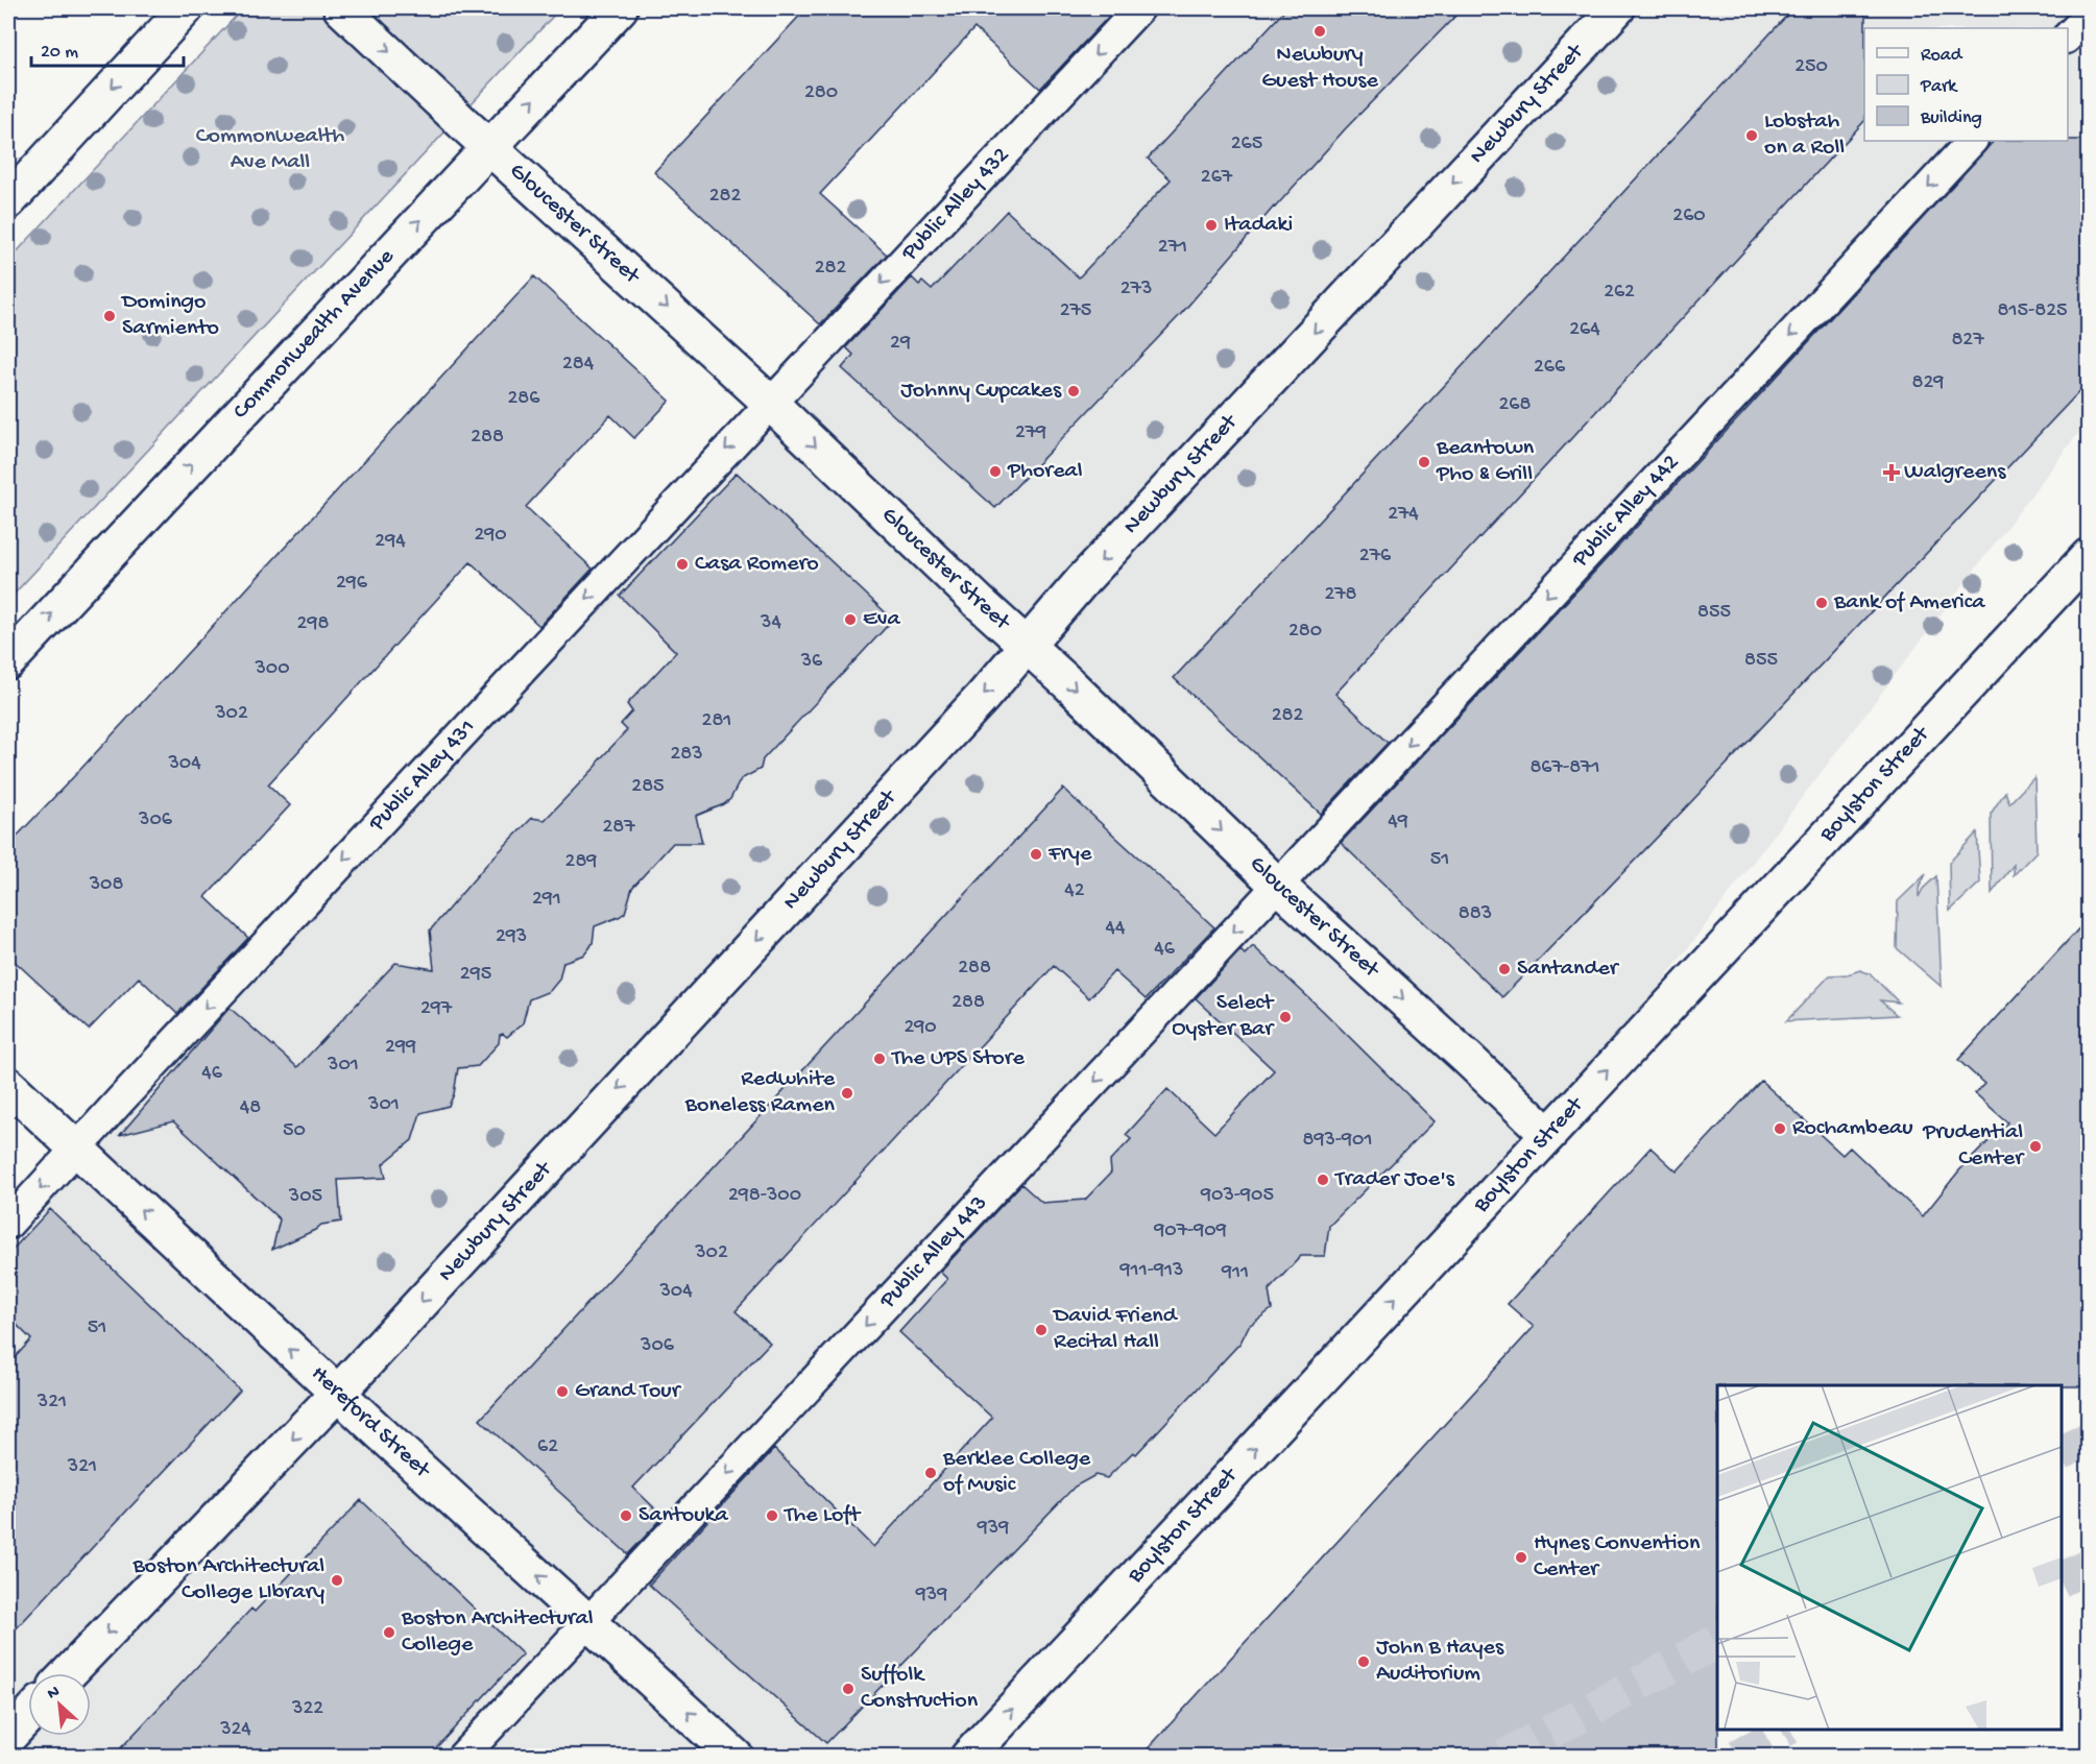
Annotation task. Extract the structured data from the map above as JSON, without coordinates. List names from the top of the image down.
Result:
{
  "streets": {
    "main road": [
      "Newbury Street",
      "Gloucester Street",
      "Commonwealth Avenue",
      "Boylston Street",
      "Hereford Street"
    ],
    "lane": [
      "Public Alley 432",
      "Public Alley 442",
      "Public Alley 431",
      "Public Alley 443"
    ]
  },
  "crossings": [
    ["Newbury Street", "Gloucester Street"],
    ["Newbury Street", "Hereford Street"],
    ["Public Alley 432", "Gloucester Street"],
    ["Public Alley 432", "Public Alley 431"],
    ["Gloucester Street", "Commonwealth Avenue"],
    ["Gloucester Street", "Public Alley 442"],
    ["Gloucester Street", "Public Alley 431"],
    ["Gloucester Street", "Boylston Street"],
    ["Gloucester Street", "Public Alley 443"],
    ["Public Alley 442", "Public Alley 443"],
    ["Public Alley 431", "Hereford Street"],
    ["Public Alley 443", "Hereford Street"]
  ],
  "one_way": [
    "Newbury Street",
    "Public Alley 432",
    "Gloucester Street",
    "Commonwealth Avenue",
    "Public Alley 442",
    "Public Alley 431",
    "Boylston Street",
    "Public Alley 443",
    "Hereford Street"
  ],
  "parks": ["Commonwealth Ave Mall"],
  "places": {
    "other": [
      "Newbury Guest House",
      "Lobstah on a Roll",
      "Itadaki",
      "Domingo Sarmiento",
      "Johnny Cupcakes",
      "Beantown Pho & Grill",
      "Phoreal",
      "Casa Romero",
      "Bank of America",
      "Eva",
      "Frye",
      "Santander",
      "Select Oyster Bar",
      "The UPS Store",
      "Redwhite Boneless Ramen",
      "Rochambeau",
      "Prudential Center",
      "Trader Joe's",
      "David Friend Recital Hall",
      "Grand Tour",
      "Berklee College of Music",
      "Santouka",
      "The Loft",
      "Hynes Convention Center",
      "Boston Architectural College LIbrary",
      "Boston Architectural College",
      "John B Hayes Auditorium",
      "Suffolk Construction"
    ],
    "health": ["Walgreens"]
  },
  "house_numbers": [
    "250",
    "280",
    "265",
    "267",
    "282",
    "260",
    "271",
    "282",
    "273",
    "262",
    "275",
    "815-825",
    "264",
    "827",
    "29",
    "284",
    "266",
    "829",
    "286",
    "268",
    "279",
    "288",
    "274",
    "290",
    "294",
    "276",
    "296",
    "278",
    "855",
    "34",
    "298",
    "280",
    "855",
    "36",
    "300",
    "302",
    "282",
    "281",
    "283",
    "304",
    "867-871",
    "285",
    "306",
    "49",
    "287",
    "51",
    "289",
    "308",
    "42",
    "291",
    "883",
    "44",
    "293",
    "46",
    "288",
    "295",
    "288",
    "297",
    "290",
    "299",
    "301",
    "46",
    "301",
    "48",
    "50",
    "893-901",
    "298-300",
    "903-905",
    "305",
    "907-909",
    "302",
    "911-913",
    "911",
    "304",
    "51",
    "306",
    "321",
    "62",
    "321",
    "939",
    "939",
    "322",
    "324"
  ],
  "legend": ["Road", "Park", "Building"],
  "scale_bar": "20 m",
  "north": "top left"
}
